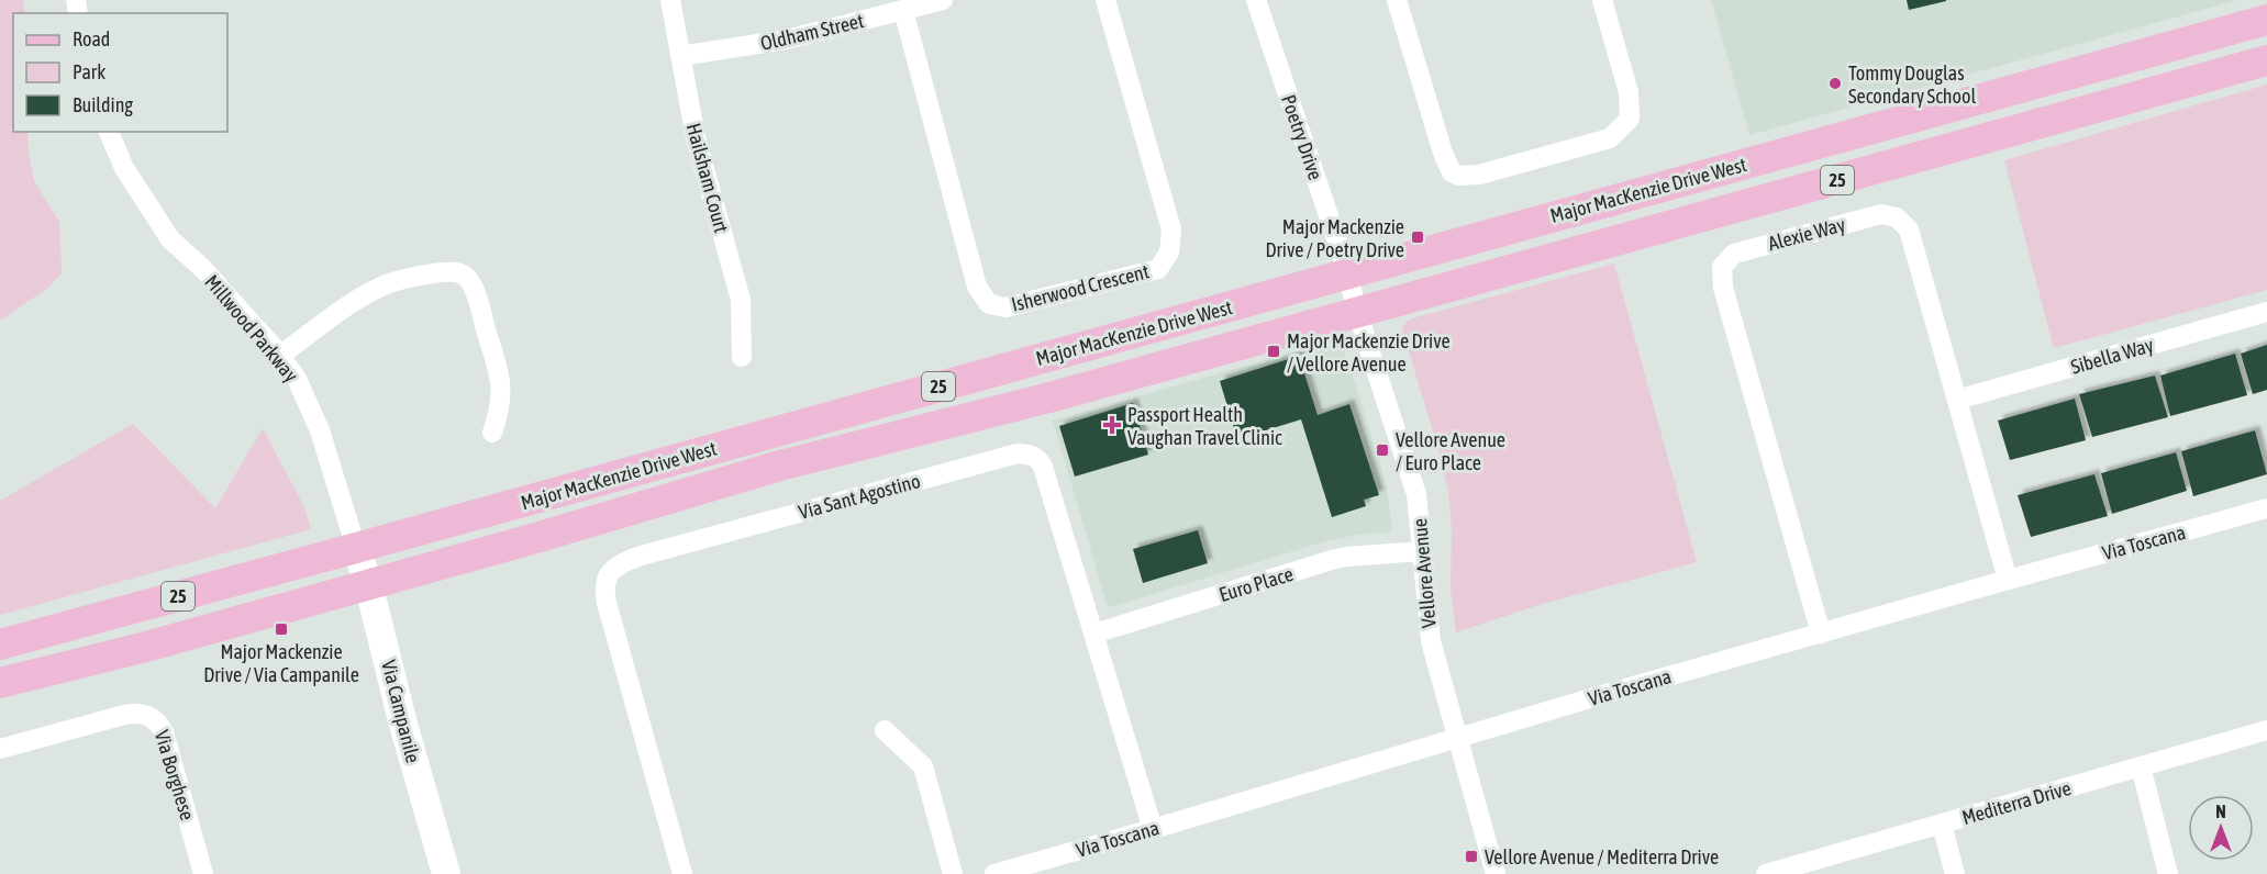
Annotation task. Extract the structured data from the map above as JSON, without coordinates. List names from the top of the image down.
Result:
{
  "streets": {
    "main road": ["25", "Major MacKenzie Drive West"],
    "street": [
      "Oldham Street",
      "Poetry Drive",
      "Hailsham Court",
      "Alexie Way",
      "Isherwood Crescent",
      "Millwood Parkway",
      "Sibella Way",
      "Via Sant Agostino",
      "Via Toscana",
      "Vellore Avenue",
      "Euro Place",
      "Via Campanile",
      "Via Borghese",
      "Mediterra Drive"
    ]
  },
  "crossings": [
    ["Oldham Street", "Hailsham Court"],
    ["Oldham Street", "Isherwood Crescent"],
    ["Poetry Drive", "Major MacKenzie Drive West"],
    ["Poetry Drive", "Vellore Avenue"],
    ["Major MacKenzie Drive West", "Millwood Parkway"],
    ["Major MacKenzie Drive West", "Vellore Avenue"],
    ["Major MacKenzie Drive West", "Via Campanile"],
    ["Alexie Way", "Sibella Way"],
    ["Alexie Way", "Via Toscana"],
    ["Millwood Parkway", "Via Campanile"],
    ["Via Sant Agostino", "Via Toscana"],
    ["Via Sant Agostino", "Euro Place"],
    ["Via Toscana", "Vellore Avenue"],
    ["Vellore Avenue", "Euro Place"]
  ],
  "places": {
    "other": ["Tommy Douglas Secondary School"],
    "transit": [
      "Major Mackenzie Drive / Poetry Drive",
      "Major Mackenzie Drive / Vellore Avenue",
      "Vellore Avenue / Euro Place",
      "Major Mackenzie Drive / Via Campanile",
      "Vellore Avenue / Mediterra Drive"
    ],
    "health": ["Passport Health Vaughan Travel Clinic"]
  },
  "legend": ["Road", "Park", "Building"],
  "north": "top"
}
